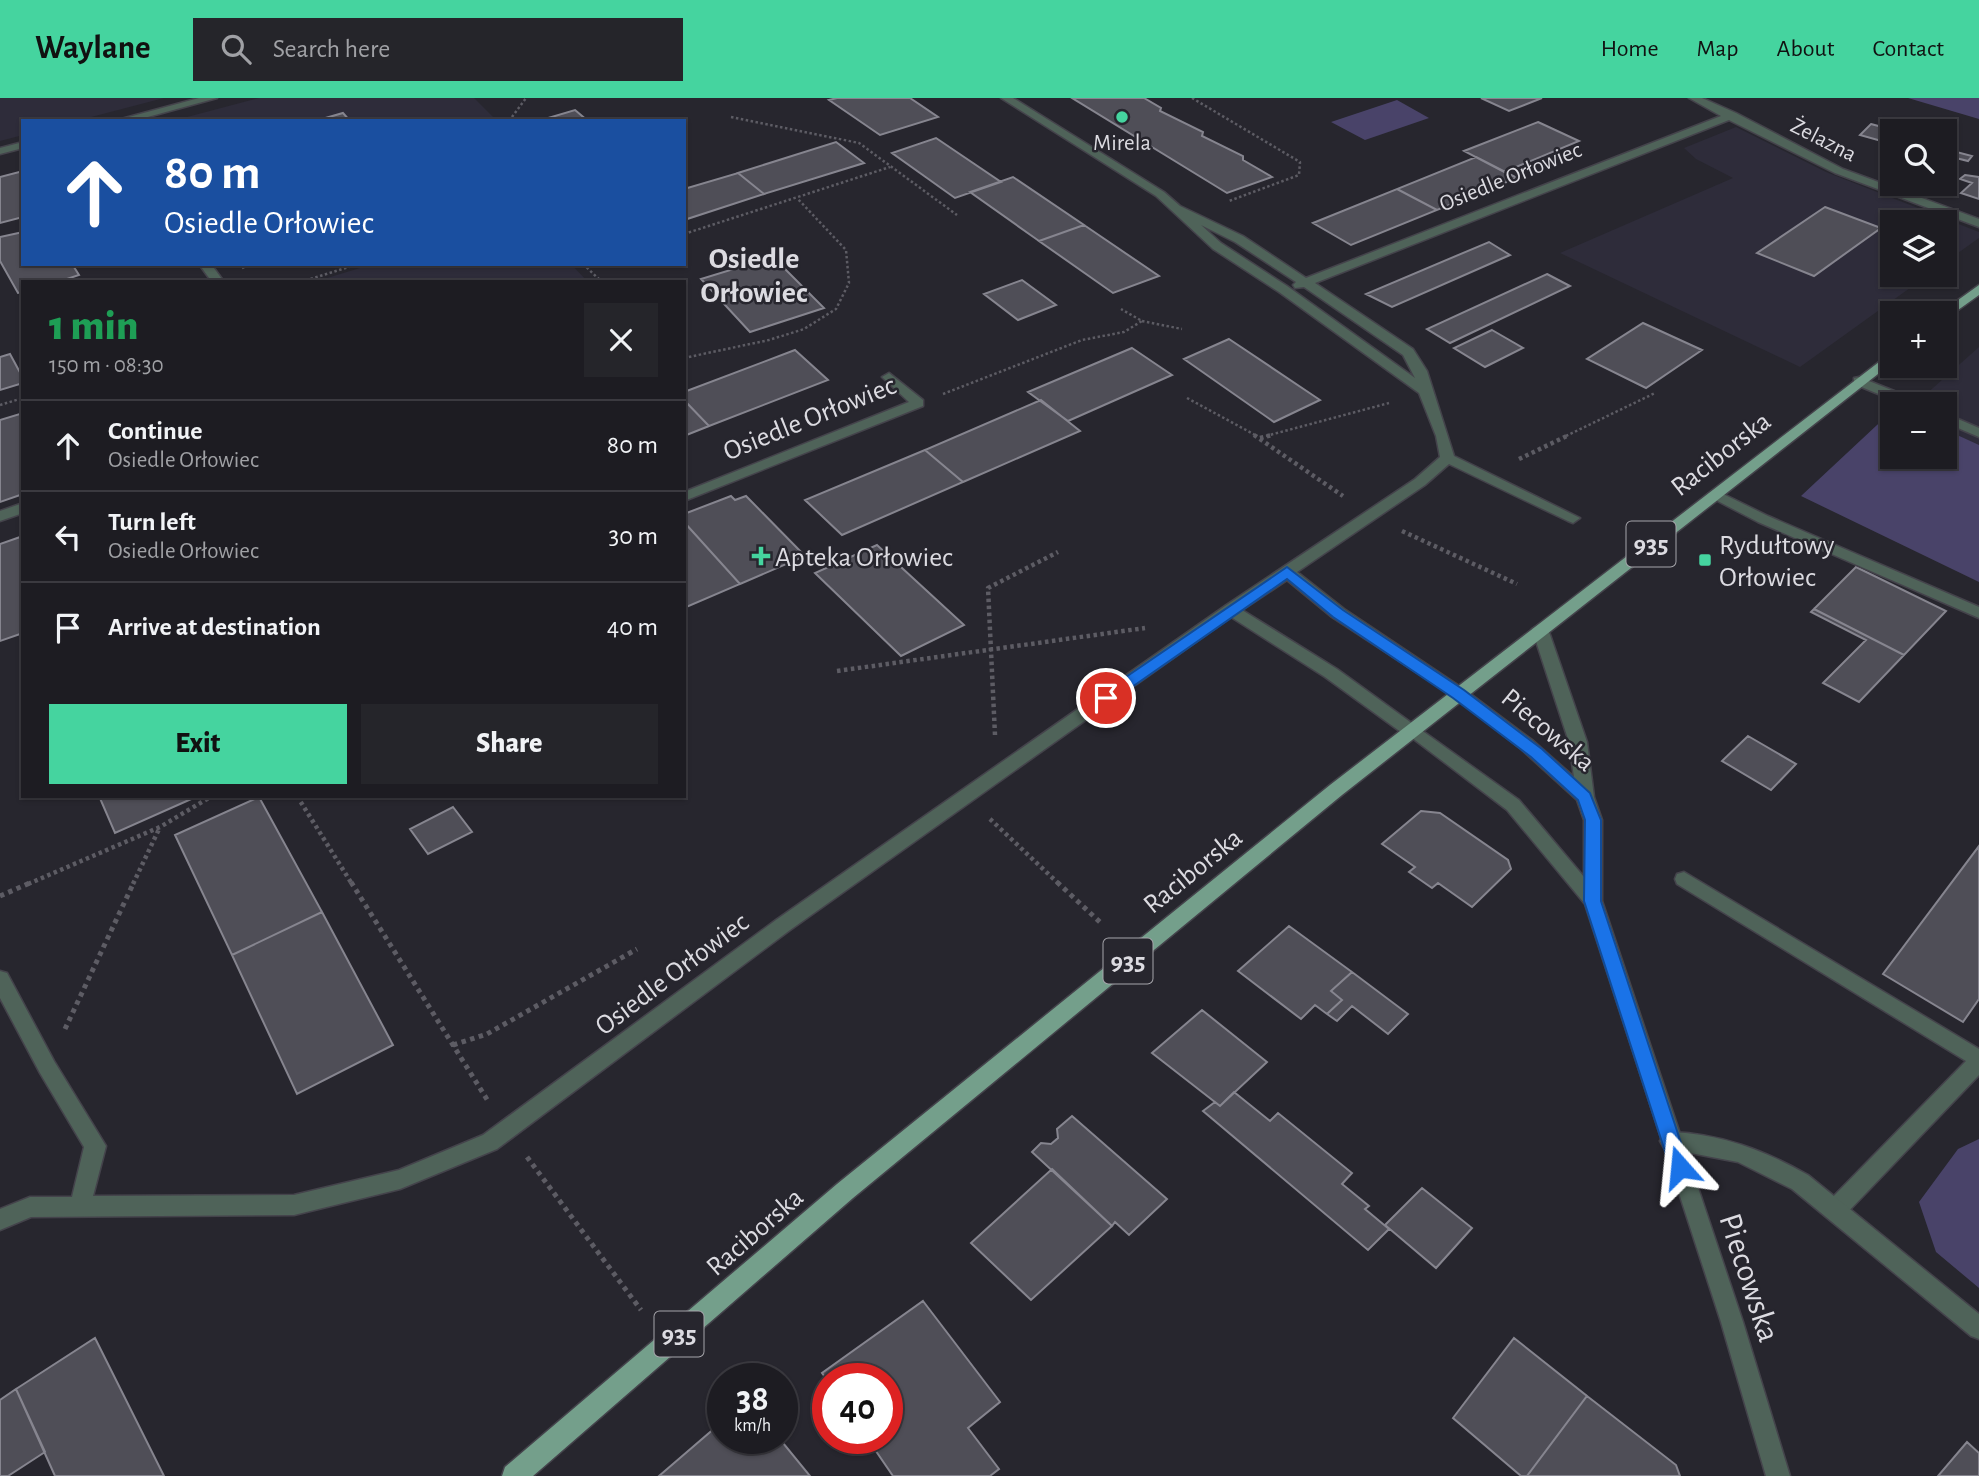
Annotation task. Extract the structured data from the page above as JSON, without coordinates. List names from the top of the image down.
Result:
{
  "streets": {
    "main road": ["Raciborska", "935"],
    "street": ["Żelazna", "Osiedle Orłowiec", "Piecowska"]
  },
  "crossings": [
    ["Żelazna", "Osiedle Orłowiec"],
    ["Raciborska", "Piecowska"]
  ],
  "districts": ["Osiedle Orłowiec"],
  "places": {
    "other": ["Mirela"],
    "health": ["Apteka Orłowiec"],
    "transit": ["Rydułtowy Orłowiec"]
  },
  "page": {
    "header": "Waylane",
    "search": "Search here",
    "nav": [
      "Home",
      "Map",
      "About",
      "Contact"
    ],
    "map_buttons": ["+", "−"],
    "turn": ["80 m", "Osiedle Orłowiec"],
    "heading": ["1 min", "150 m · 08:30"],
    "list": [
      {
        "name": "Continue",
        "note": "Osiedle Orłowiec",
        "value": "80 m"
      },
      {
        "name": "Turn left",
        "note": "Osiedle Orłowiec",
        "value": "30 m"
      },
      {
        "name": "Arrive at destination",
        "value": "40 m"
      }
    ],
    "buttons": ["Exit", "Share"],
    "speed": "38 km/h",
    "limit": "40"
  }
}
